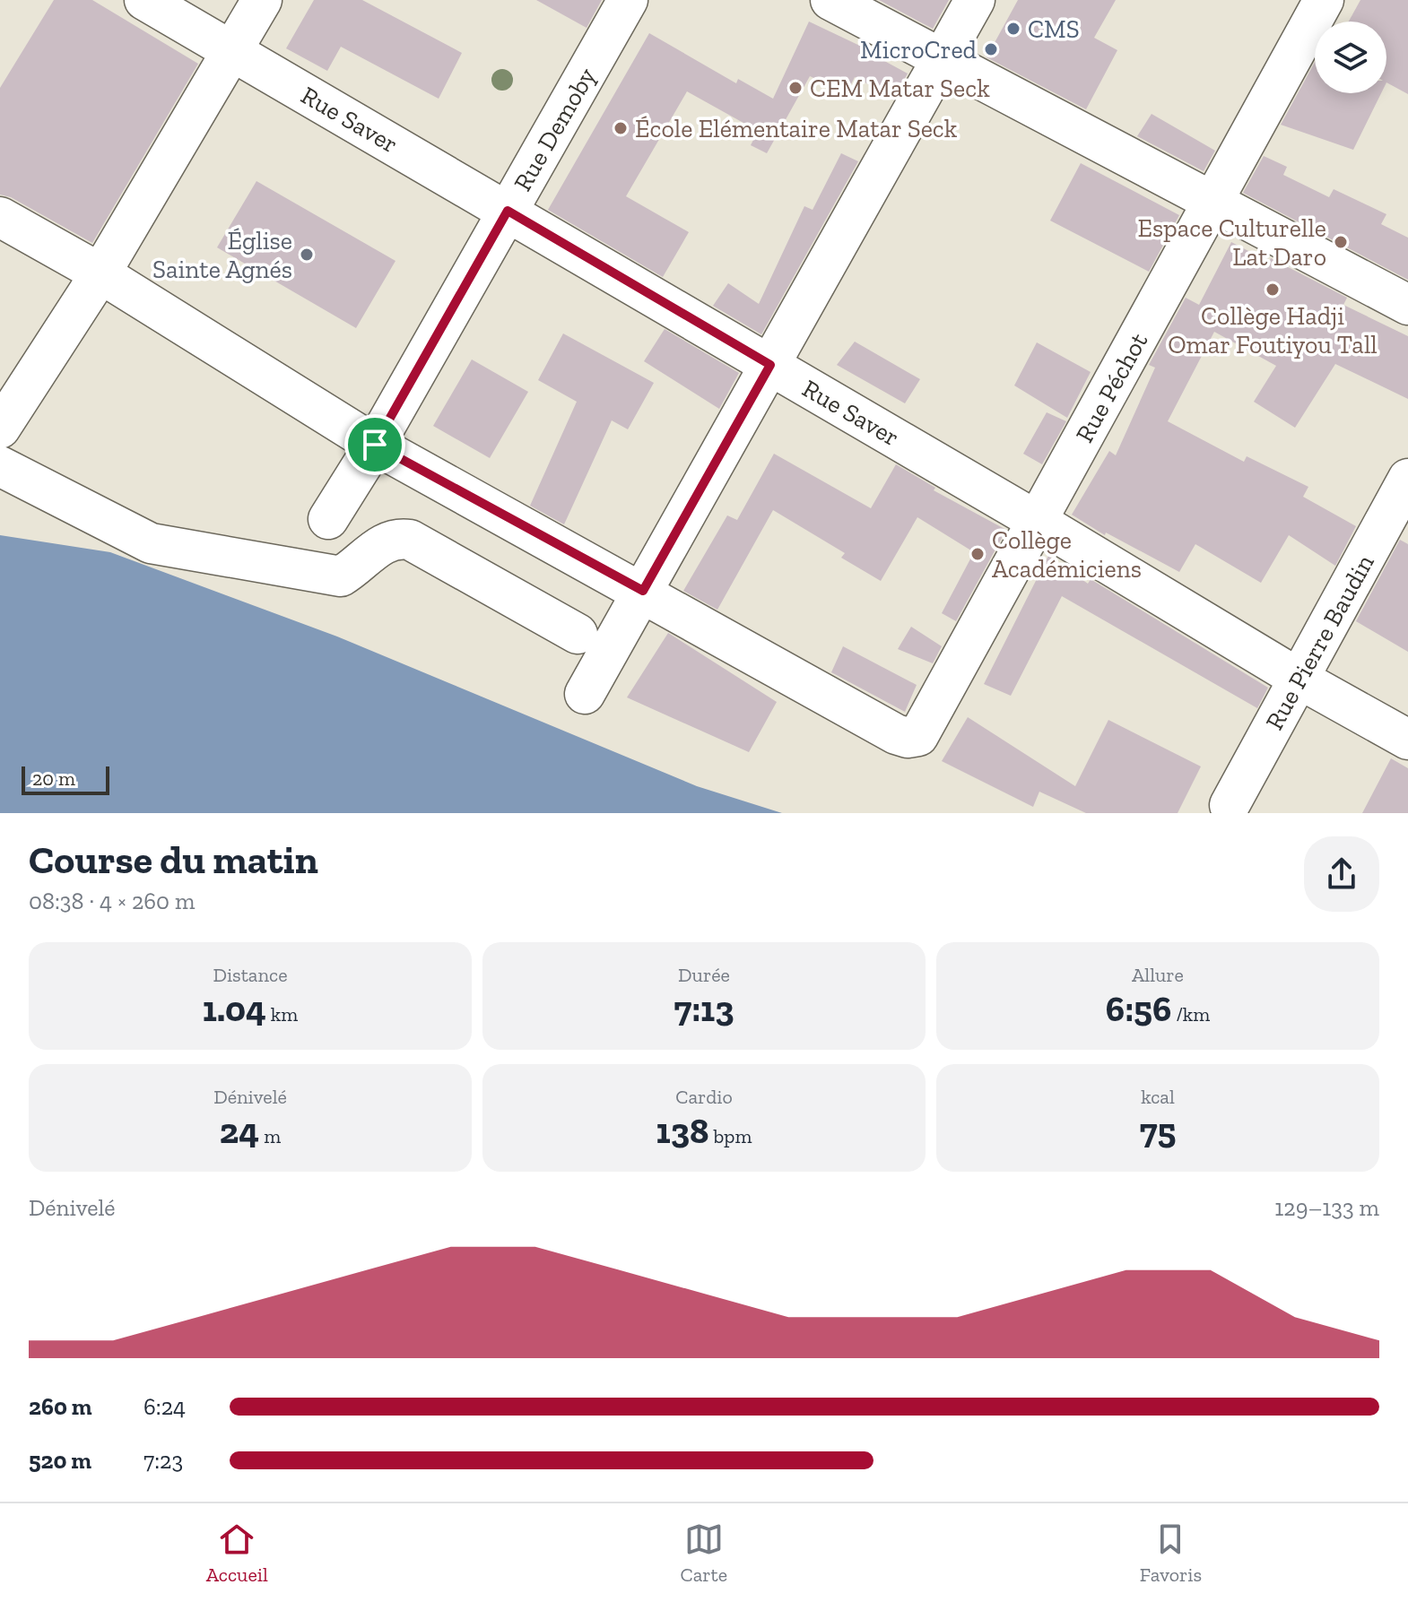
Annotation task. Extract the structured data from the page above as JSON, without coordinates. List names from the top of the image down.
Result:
{
  "streets": {
    "street": [
      "Rue Saver",
      "Rue Demoby",
      "Rue Péchot",
      "Rue Pierre Baudin"
    ]
  },
  "crossings": [
    ["Rue Saver", "Rue Demoby"],
    ["Rue Saver", "Rue Péchot"],
    ["Rue Saver", "Rue Pierre Baudin"]
  ],
  "places": [
    "CMS",
    "MicroCred",
    "CEM Matar Seck",
    "École Elémentaire Matar Seck",
    "Espace Culturelle Lat Daro",
    "Église Sainte Agnés",
    "Collège Hadji Omar Foutiyou Tall",
    "Collège Académiciens"
  ],
  "scale_bar": "20 m",
  "page": {
    "scale": "20 m",
    "heading": ["Course du matin", "08:38 · 4 × 260 m"],
    "stats": [
      ["Distance", "1.04 km"],
      ["Durée", "7:13"],
      ["Allure", "6:56 /km"],
      ["Dénivelé", "24 m"],
      ["Cardio", "138 bpm"],
      ["kcal", "75"]
    ],
    "chart": ["Dénivelé", "129–133 m"],
    "list": [
      {
        "name": "260 m",
        "note": "6:24"
      },
      {
        "name": "520 m",
        "note": "7:23"
      }
    ],
    "tabs": ["Accueil", "Carte", "Favoris"]
  }
}
